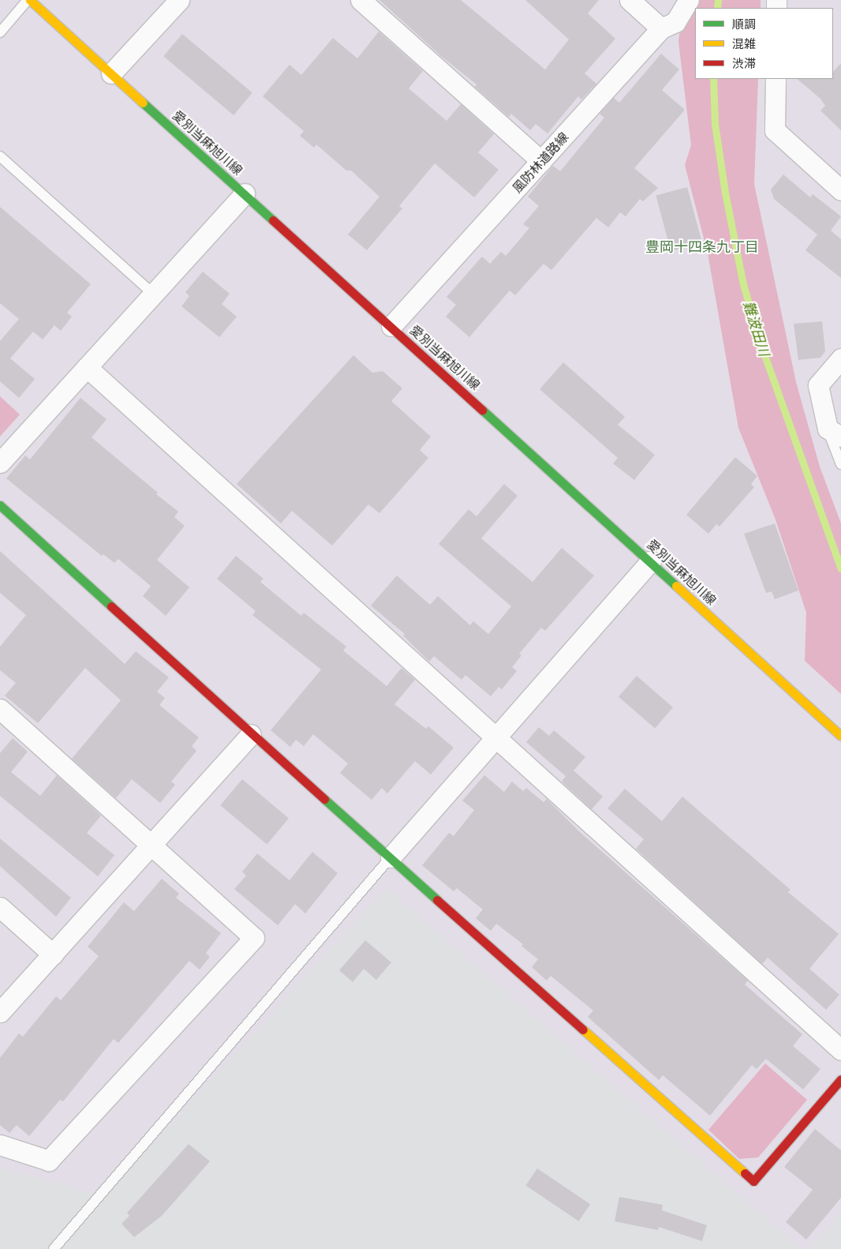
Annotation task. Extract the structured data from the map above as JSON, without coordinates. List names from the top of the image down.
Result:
{
  "streets": {
    "street": ["愛別当麻旭川線", "風防林道路線"]
  },
  "crossings": [
    ["愛別当麻旭川線", "風防林道路線"]
  ],
  "districts": ["豊岡十四条九丁目"],
  "water": ["難波田川"],
  "legend": ["順調", "混雑", "渋滞"]
}
